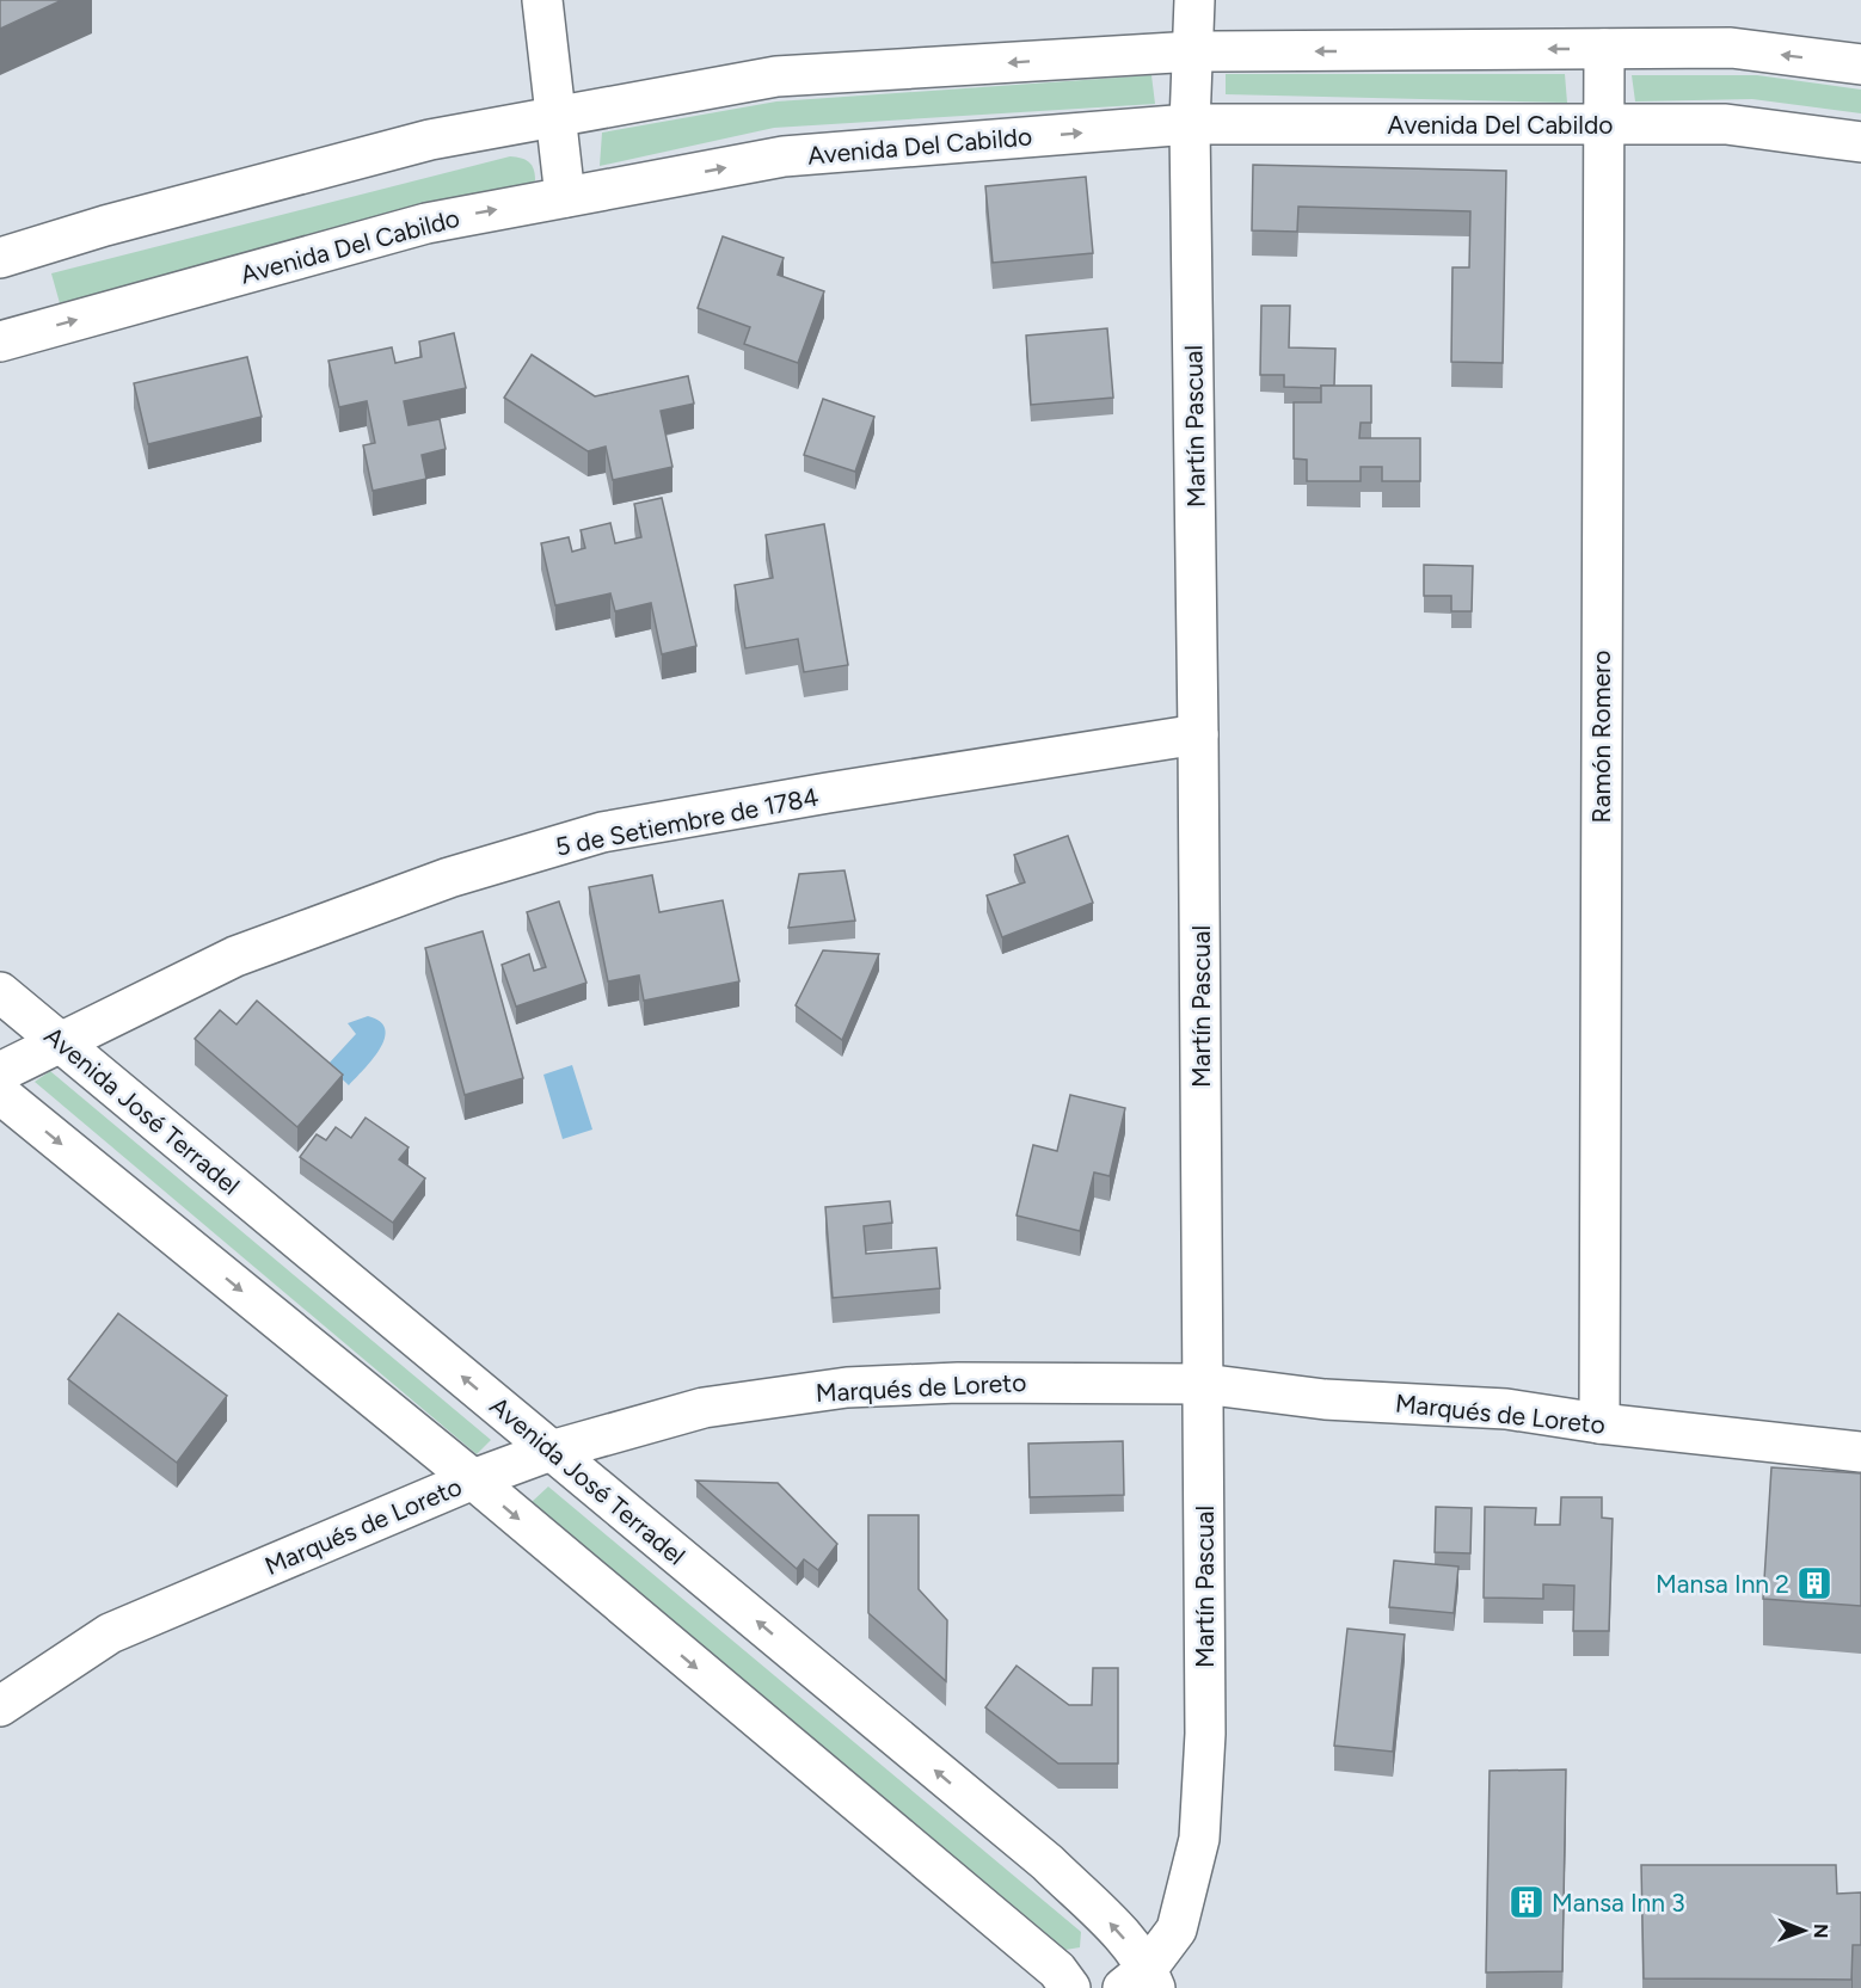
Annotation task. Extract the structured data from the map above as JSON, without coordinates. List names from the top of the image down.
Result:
{
  "streets": {
    "street": [
      "Avenida Del Cabildo",
      "Martín Pascual",
      "Ramón Romero",
      "5 de Setiembre de 1784",
      "Avenida José Terradel",
      "Marqués de Loreto"
    ]
  },
  "crossings": [
    ["Avenida Del Cabildo", "Martín Pascual"],
    ["Avenida Del Cabildo", "Ramón Romero"],
    ["Martín Pascual", "5 de Setiembre de 1784"],
    ["Martín Pascual", "Avenida José Terradel"],
    ["Martín Pascual", "Marqués de Loreto"],
    ["Ramón Romero", "Marqués de Loreto"],
    ["5 de Setiembre de 1784", "Avenida José Terradel"],
    ["Avenida José Terradel", "Marqués de Loreto"]
  ],
  "places": {
    "building": ["Mansa Inn 2", "Mansa Inn 3"]
  },
  "north": "right"
}
